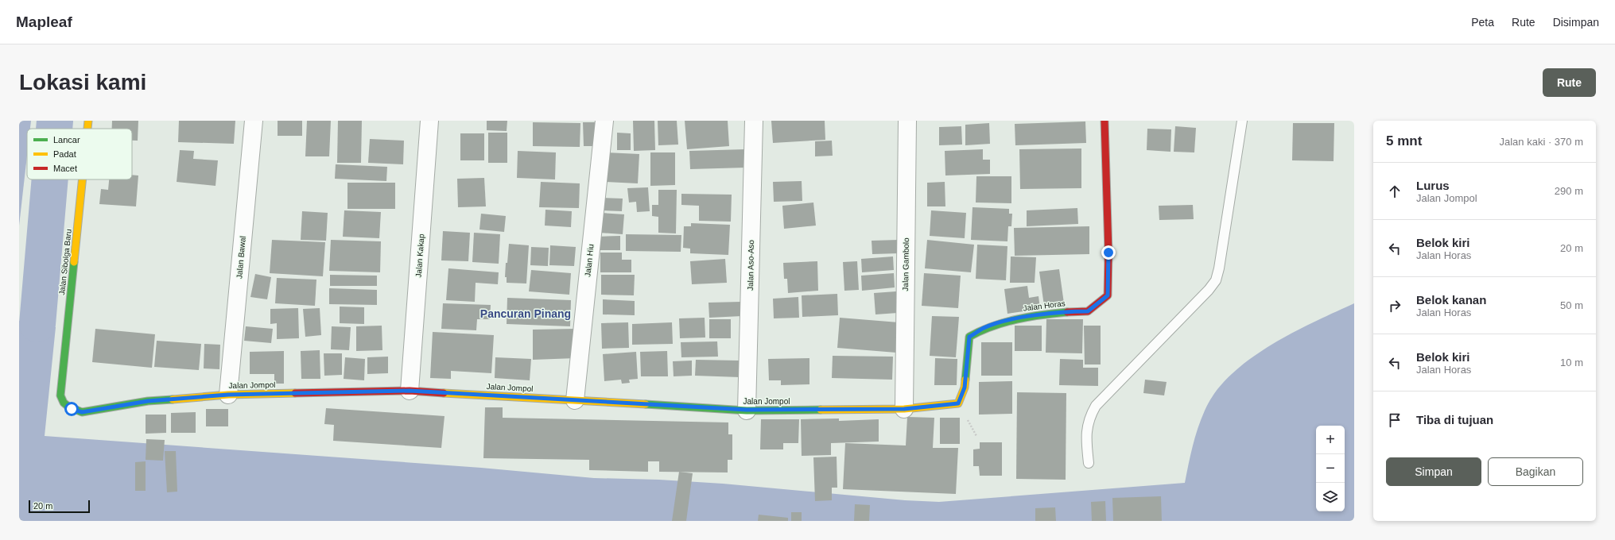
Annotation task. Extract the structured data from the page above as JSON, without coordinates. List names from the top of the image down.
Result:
{
  "streets": {
    "street": [
      "Jalan Kakap",
      "Jalan Bawal",
      "Jalan Hiu",
      "Jalan Sibolga Baru",
      "Jalan Gambolo",
      "Jalan Aso-Aso",
      "Jalan Horas",
      "Jalan Jompol"
    ]
  },
  "crossings": [
    ["Jalan Kakap", "Jalan Jompol"],
    ["Jalan Bawal", "Jalan Jompol"],
    ["Jalan Hiu", "Jalan Jompol"],
    ["Jalan Sibolga Baru", "Jalan Jompol"],
    ["Jalan Gambolo", "Jalan Jompol"],
    ["Jalan Aso-Aso", "Jalan Jompol"],
    ["Jalan Horas", "Jalan Jompol"]
  ],
  "districts": ["Pancuran Pinang"],
  "legend": ["Lancar", "Padat", "Macet"],
  "scale_bar": "20 m",
  "page": {
    "header": "Mapleaf",
    "nav": ["Peta", "Rute", "Disimpan"],
    "buttons": [
      "Rute",
      ["Simpan", "Bagikan"]
    ],
    "title": "Lokasi kami",
    "heading": ["5 mnt", "Jalan kaki · 370 m"],
    "list": [
      ["Lurus", "Jalan Jompol", "290 m"],
      ["Belok kiri", "Jalan Horas", "20 m"],
      ["Belok kanan", "Jalan Horas", "50 m"],
      ["Belok kiri", "Jalan Horas", "10 m"],
      "Tiba di tujuan"
    ],
    "map_buttons": ["+", "−"],
    "scale": "20 m"
  }
}
